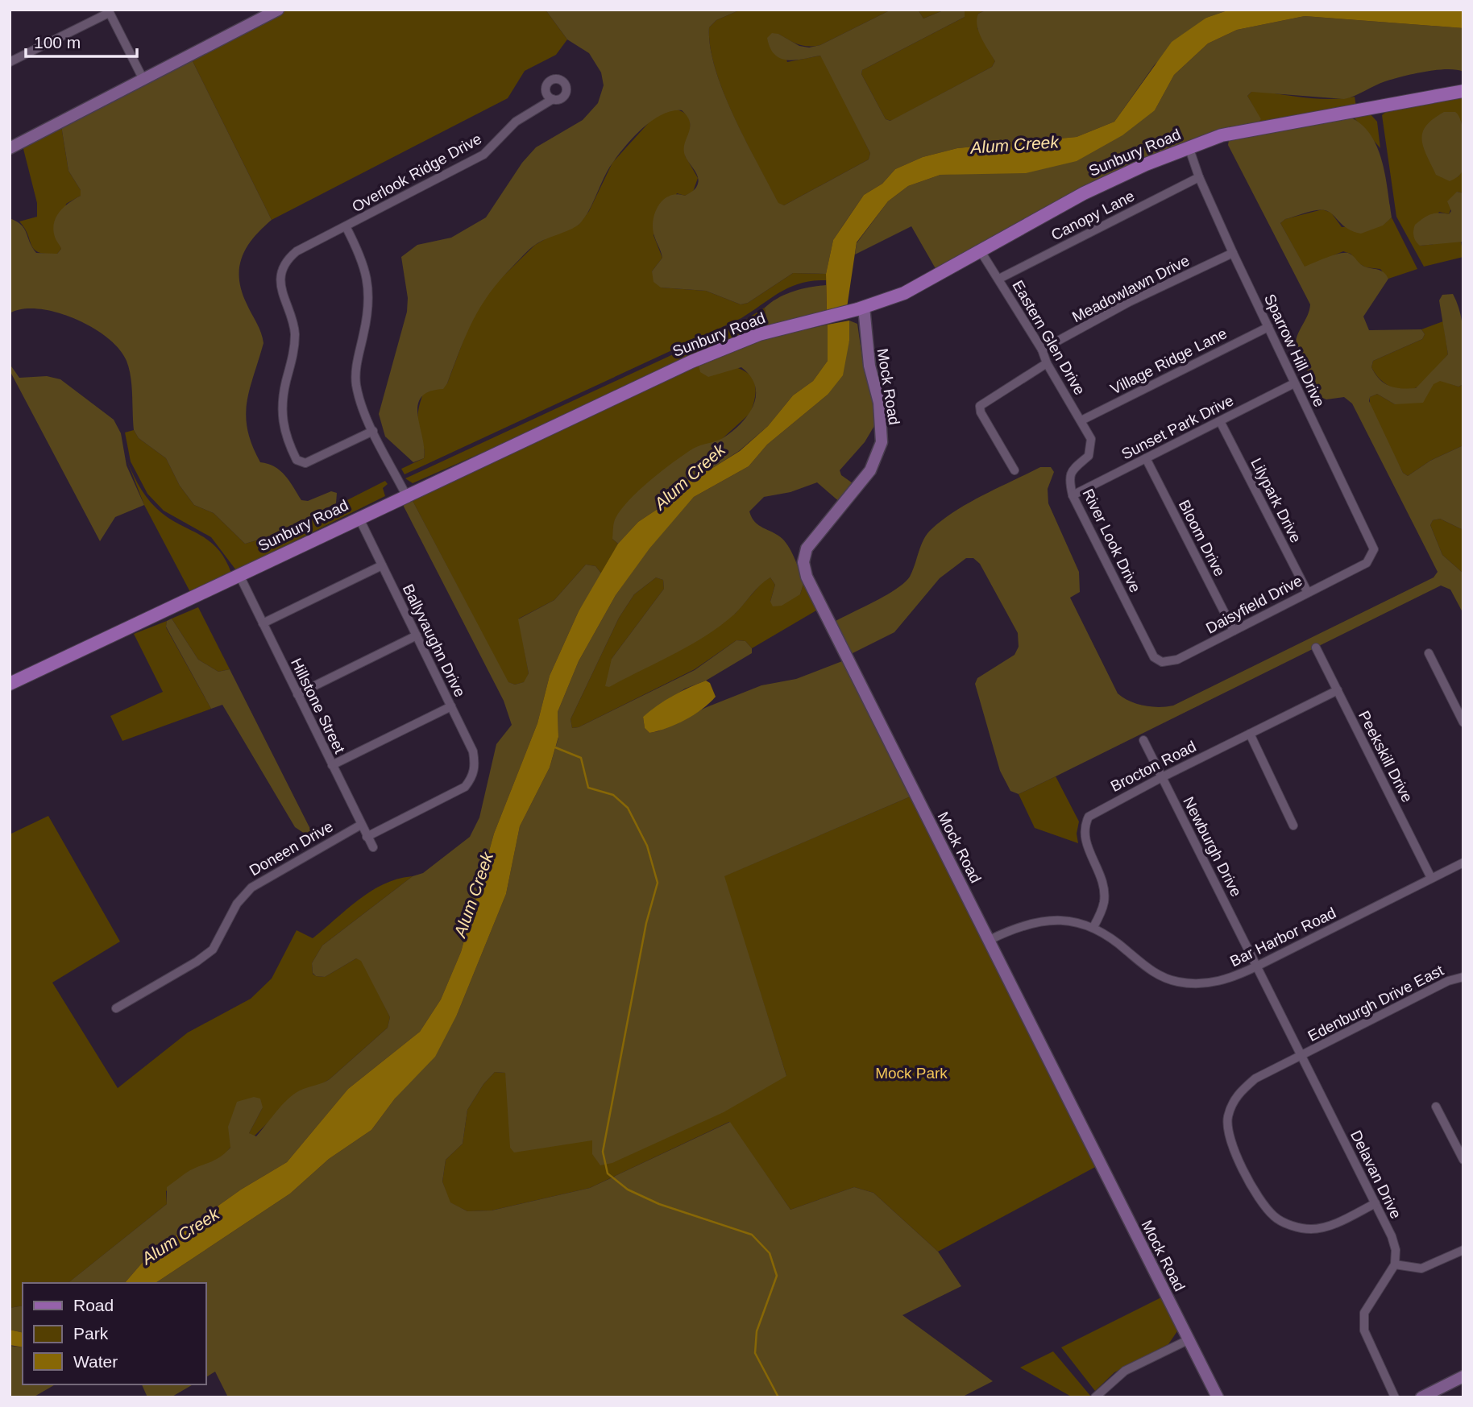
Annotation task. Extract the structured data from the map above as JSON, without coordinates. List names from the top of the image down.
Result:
{
  "streets": {
    "main road": ["Sunbury Road", "Mock Road"],
    "street": [
      "Overlook Ridge Drive",
      "Canopy Lane",
      "Meadowlawn Drive",
      "Eastern Glen Drive",
      "Sparrow Hill Drive",
      "Village Ridge Lane",
      "Sunset Park Drive",
      "Lilypark Drive",
      "Bloom Drive",
      "River Look Drive",
      "Daisyfield Drive",
      "Ballyvaughn Drive",
      "Hillstone Street",
      "Peekskill Drive",
      "Brocton Road",
      "Newburgh Drive",
      "Doneen Drive",
      "Bar Harbor Road",
      "Edenburgh Drive East",
      "Delavan Drive"
    ]
  },
  "crossings": [
    ["Sunbury Road", "Eastern Glen Drive"],
    ["Sunbury Road", "Sparrow Hill Drive"],
    ["Sunbury Road", "Mock Road"],
    ["Sunbury Road", "Ballyvaughn Drive"],
    ["Sunbury Road", "Hillstone Street"],
    ["Canopy Lane", "Eastern Glen Drive"],
    ["Canopy Lane", "Sparrow Hill Drive"],
    ["Meadowlawn Drive", "Eastern Glen Drive"],
    ["Meadowlawn Drive", "Sparrow Hill Drive"],
    ["Eastern Glen Drive", "Village Ridge Lane"],
    ["Eastern Glen Drive", "River Look Drive"],
    ["Sparrow Hill Drive", "Village Ridge Lane"],
    ["Sparrow Hill Drive", "Sunset Park Drive"],
    ["Sparrow Hill Drive", "Daisyfield Drive"],
    ["Mock Road", "Bar Harbor Road"],
    ["Sunset Park Drive", "Lilypark Drive"],
    ["Sunset Park Drive", "Bloom Drive"],
    ["Sunset Park Drive", "River Look Drive"],
    ["Lilypark Drive", "Daisyfield Drive"],
    ["Bloom Drive", "Daisyfield Drive"],
    ["River Look Drive", "Daisyfield Drive"],
    ["Ballyvaughn Drive", "Hillstone Street"],
    ["Hillstone Street", "Doneen Drive"],
    ["Peekskill Drive", "Brocton Road"],
    ["Peekskill Drive", "Bar Harbor Road"],
    ["Brocton Road", "Newburgh Drive"],
    ["Brocton Road", "Bar Harbor Road"],
    ["Newburgh Drive", "Bar Harbor Road"],
    ["Newburgh Drive", "Delavan Drive"],
    ["Bar Harbor Road", "Delavan Drive"],
    ["Edenburgh Drive East", "Delavan Drive"]
  ],
  "water": ["Alum Creek"],
  "parks": ["Mock Park"],
  "legend": ["Road", "Park", "Water"],
  "scale_bar": "100 m"
}
